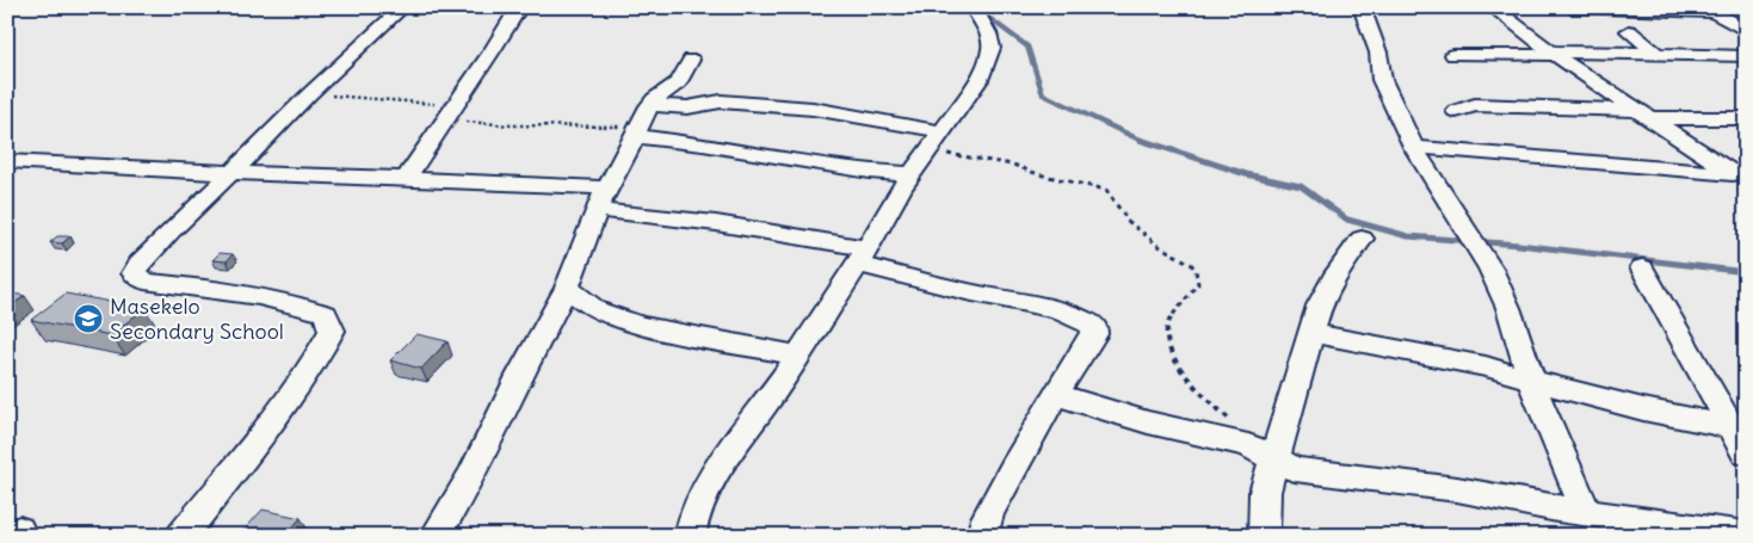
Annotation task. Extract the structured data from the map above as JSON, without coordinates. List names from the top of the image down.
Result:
{
  "places": {
    "school or university": ["Masekelo Secondary School"]
  }
}
